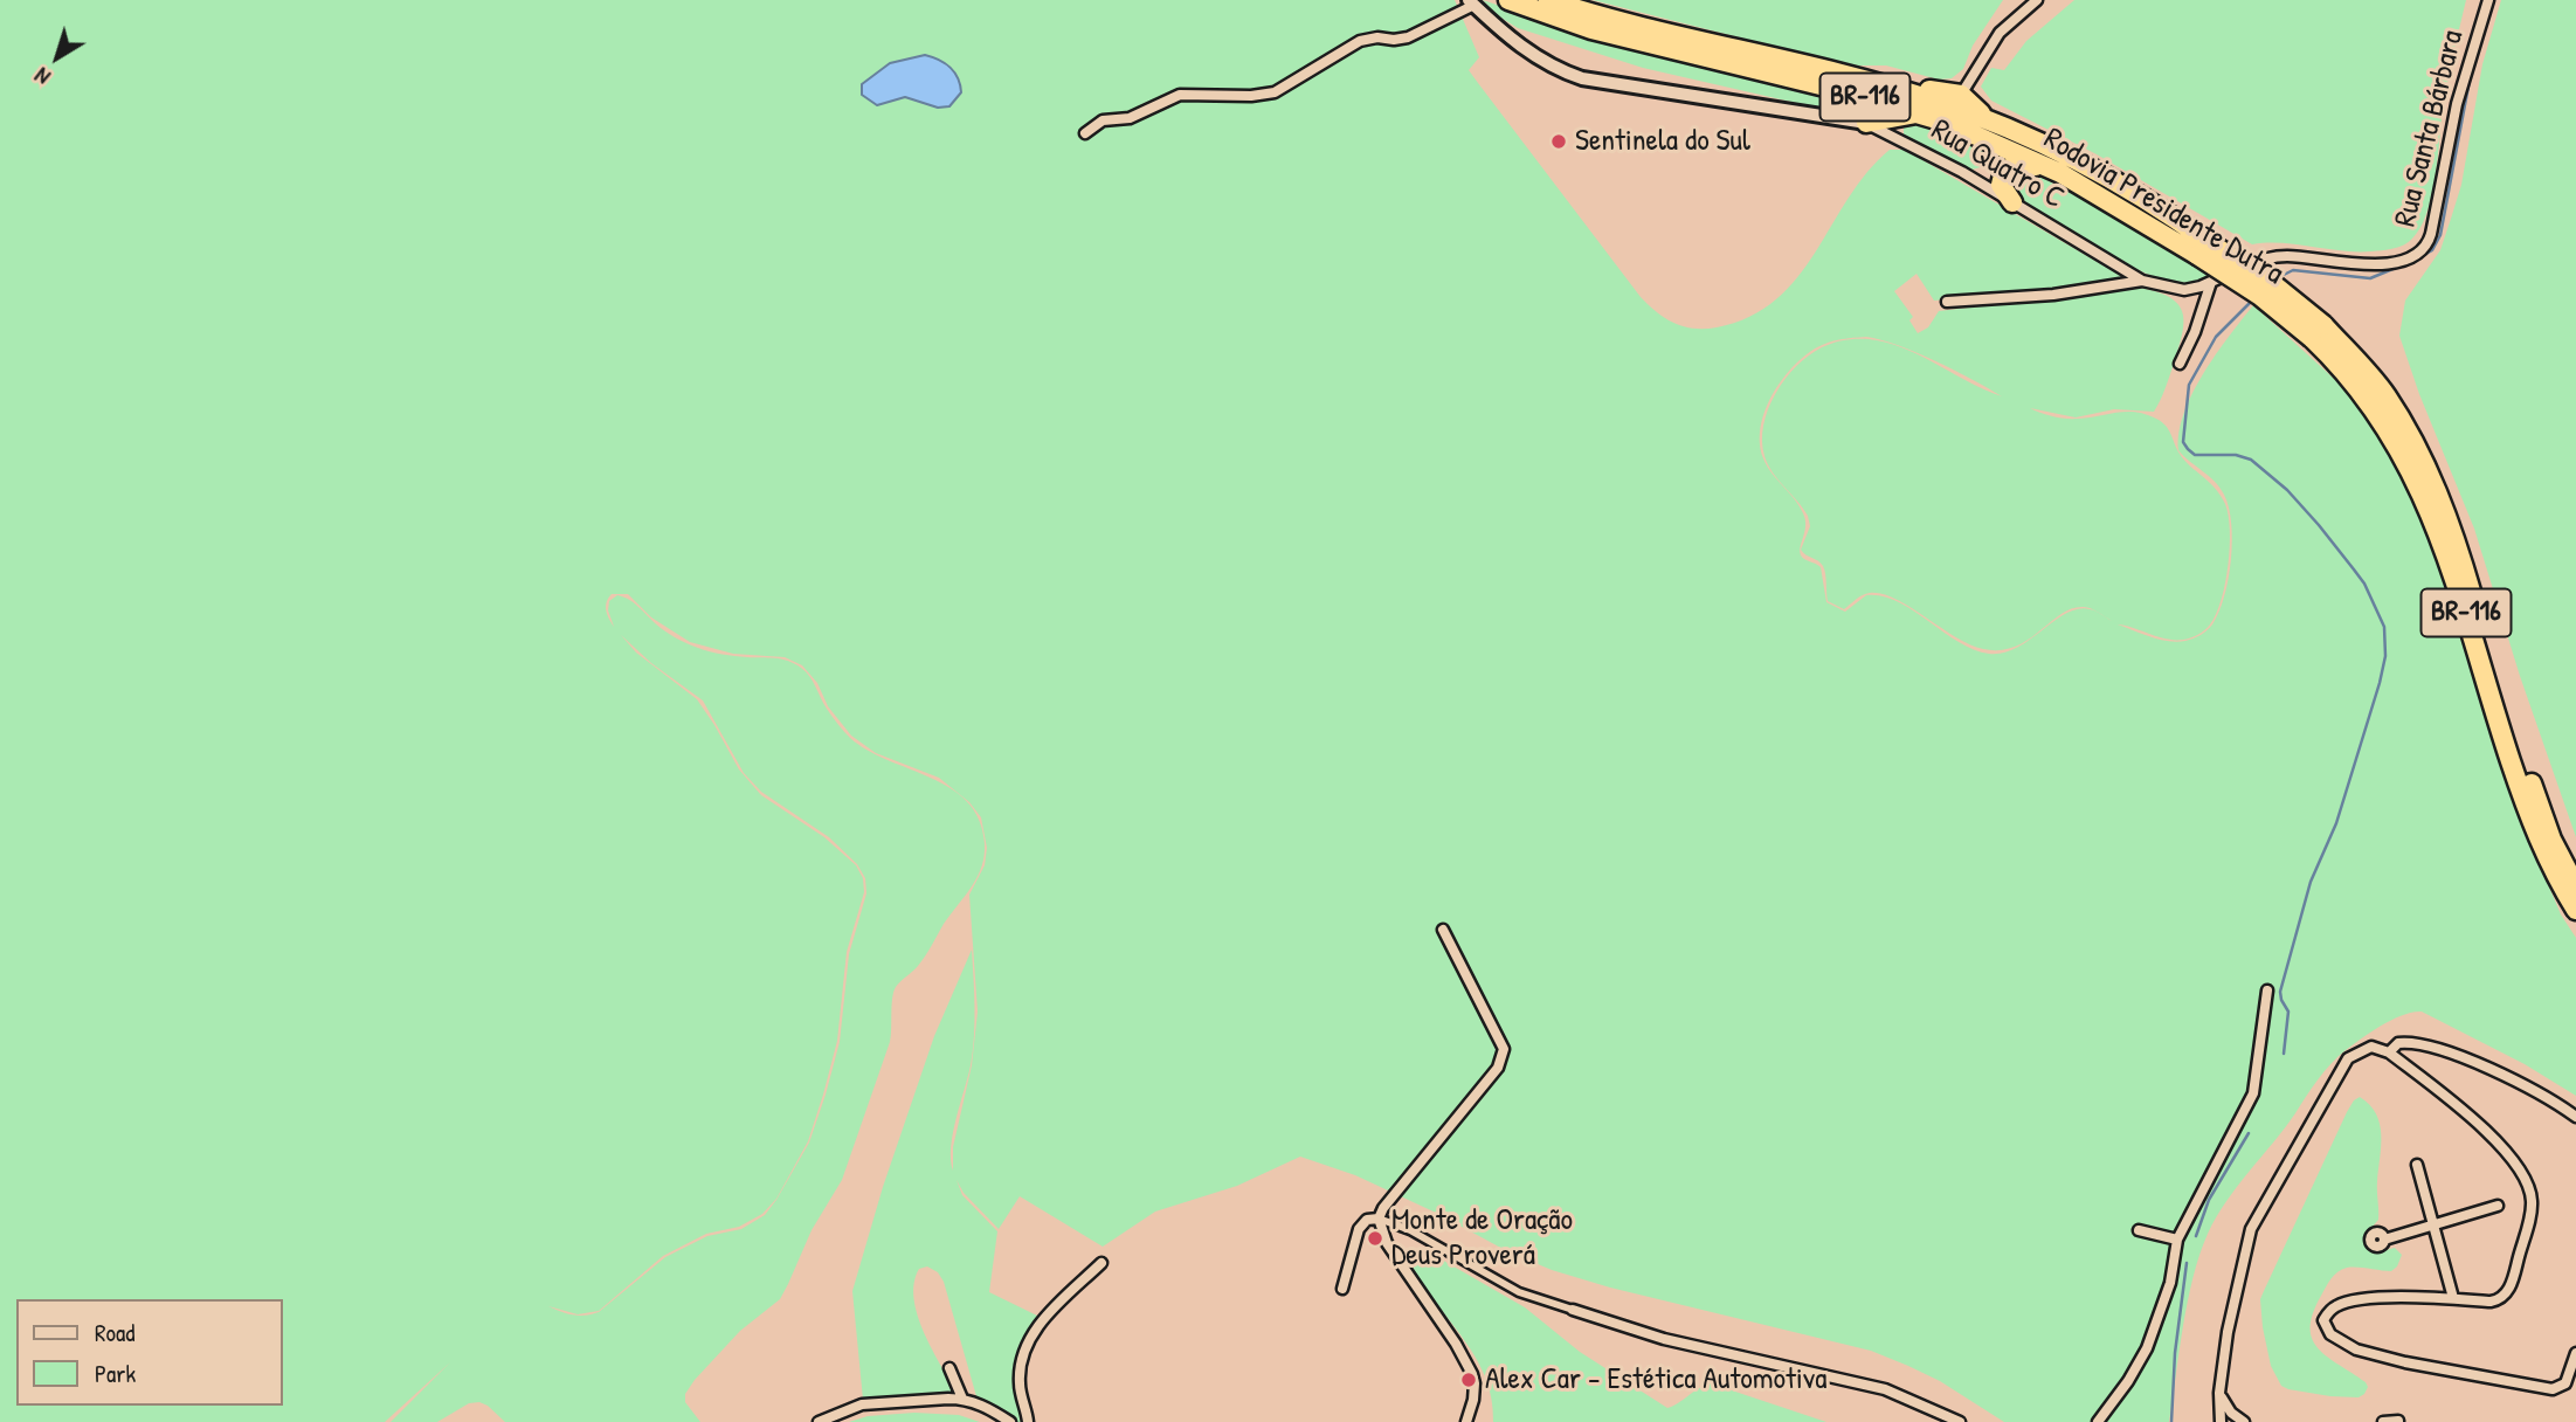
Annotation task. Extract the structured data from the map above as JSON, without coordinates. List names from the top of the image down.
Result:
{
  "streets": {
    "highway": ["BR-116", "Rodovia Presidente Dutra"],
    "street": ["Rua Santa Bárbara", "Rua Quatro C"]
  },
  "crossings": [
    ["Rua Santa Bárbara", "Rua Quatro C"]
  ],
  "places": ["Sentinela do Sul", "Monte de Oração Deus Proverá", "Alex Car - Estética Automotiva"],
  "legend": ["Road", "Park"],
  "north": "bottom left"
}
